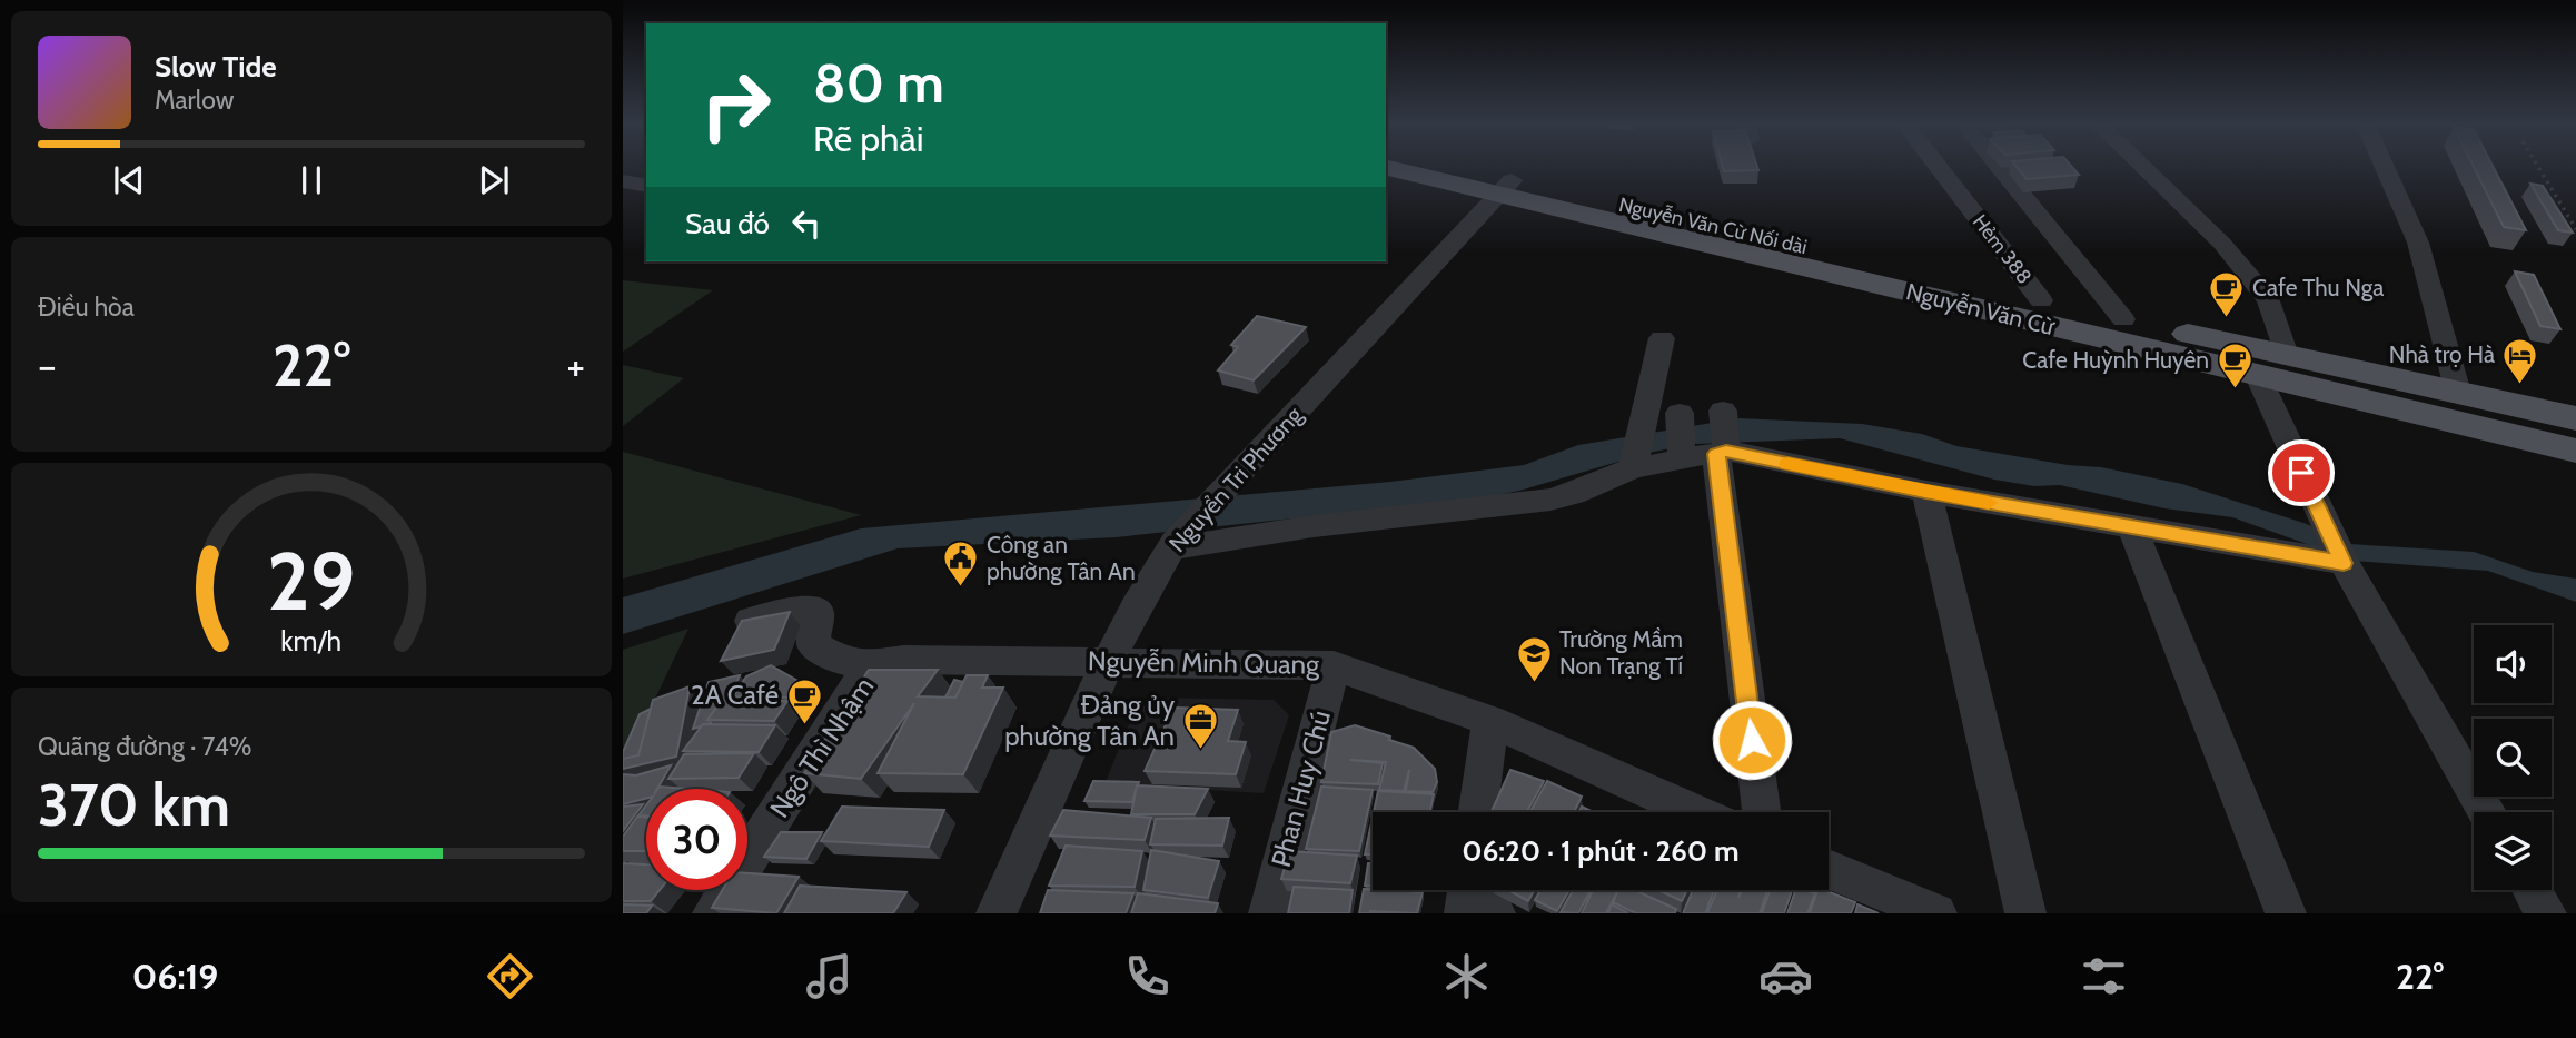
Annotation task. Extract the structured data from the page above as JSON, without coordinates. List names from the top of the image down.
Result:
{
  "streets": {
    "main road": ["Nguyễn Văn Cừ Nối dài", "Nguyễn Văn Cừ"],
    "street": [
      "Hẻm 388",
      "Nguyển Tri Phương",
      "Nguyễn Minh Quang",
      "Ngô Thì Nhậm",
      "Phan Huy Chú"
    ]
  },
  "crossings": [
    ["Nguyễn Văn Cừ Nối dài", "Hẻm 388"],
    ["Nguyễn Văn Cừ Nối dài", "Nguyễn Văn Cừ"],
    ["Nguyễn Văn Cừ Nối dài", "Nguyển Tri Phương"],
    ["Hẻm 388", "Nguyễn Văn Cừ"],
    ["Nguyễn Văn Cừ", "Nguyển Tri Phương"],
    ["Nguyển Tri Phương", "Nguyễn Minh Quang"],
    ["Nguyễn Minh Quang", "Ngô Thì Nhậm"],
    ["Nguyễn Minh Quang", "Phan Huy Chú"]
  ],
  "places": {
    "cafe": ["Cafe Thu Nga", "Cafe Huỳnh Huyên", "2A Café"],
    "hotel": ["Nhà trọ Hà"],
    "public building": ["Công an phường Tân An"],
    "school or university": ["Trường Mầm Non Trạng Tí"],
    "office": ["Đảng ủy phường Tân An"]
  },
  "page": {
    "turn": ["80 m", "Rẽ phải"],
    "song": ["Slow Tide", "Marlow"],
    "then": "Sau đó",
    "tile": [
      "Điều hòa",
      ["Quãng đường · 74%", "370 km"]
    ],
    "heat": ["−", "22°", "+"],
    "limit": "30",
    "trip": "06:20 · 1 phút · 260 m",
    "tabs": ["06:19", "22°"],
    "gauge": ["29", "km/h"]
  }
}
